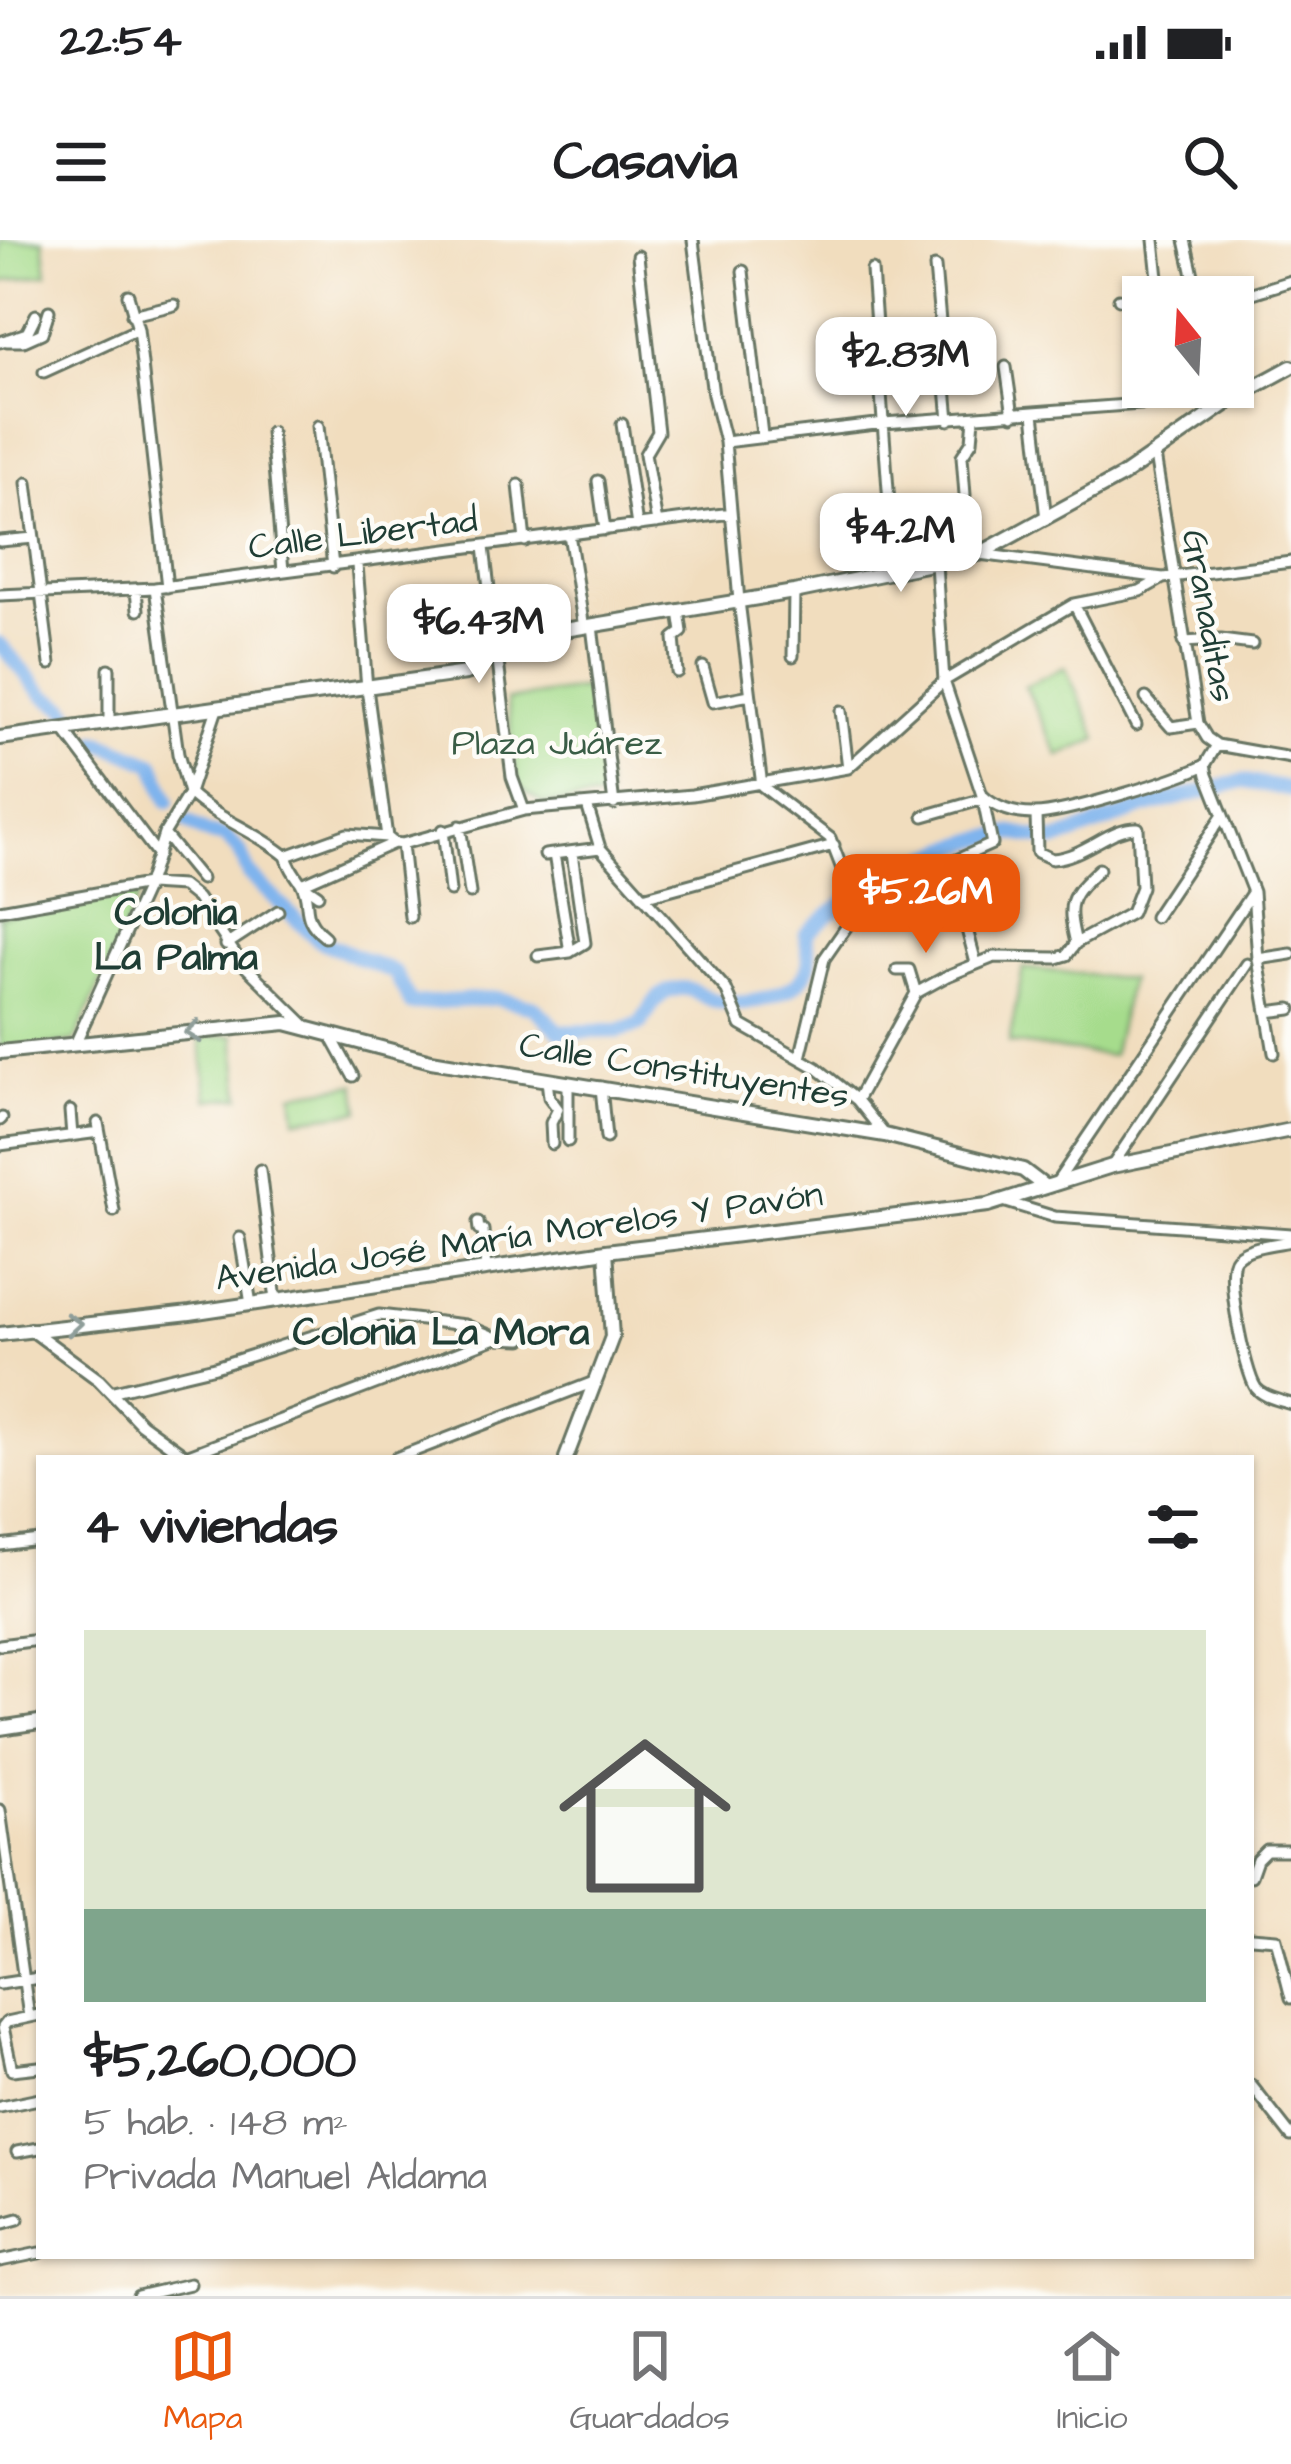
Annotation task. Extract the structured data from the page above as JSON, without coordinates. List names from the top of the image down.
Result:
{
  "streets": {
    "main road": ["Calle Constituyentes", "Avenida José María Morelos Y Pavón"],
    "street": ["Calle Libertad", "Granaditas"]
  },
  "crossings": [
    ["Calle Constituyentes", "Avenida José María Morelos Y Pavón"]
  ],
  "districts": ["Colonia La Palma", "Colonia La Mora"],
  "parks": ["Plaza Juárez"],
  "north": "top",
  "page": {
    "status": "22:54",
    "header": "Casavia",
    "price": [
      "$2.83M",
      "$4.2M",
      "$6.43M",
      "$5.26M"
    ],
    "heading": "4 viviendas",
    "list": [
      {
        "name": "$5,260,000",
        "note": "5 hab. · 148 m² · Privada Manuel Aldama"
      }
    ],
    "tabs": ["Mapa", "Guardados", "Inicio"]
  }
}
